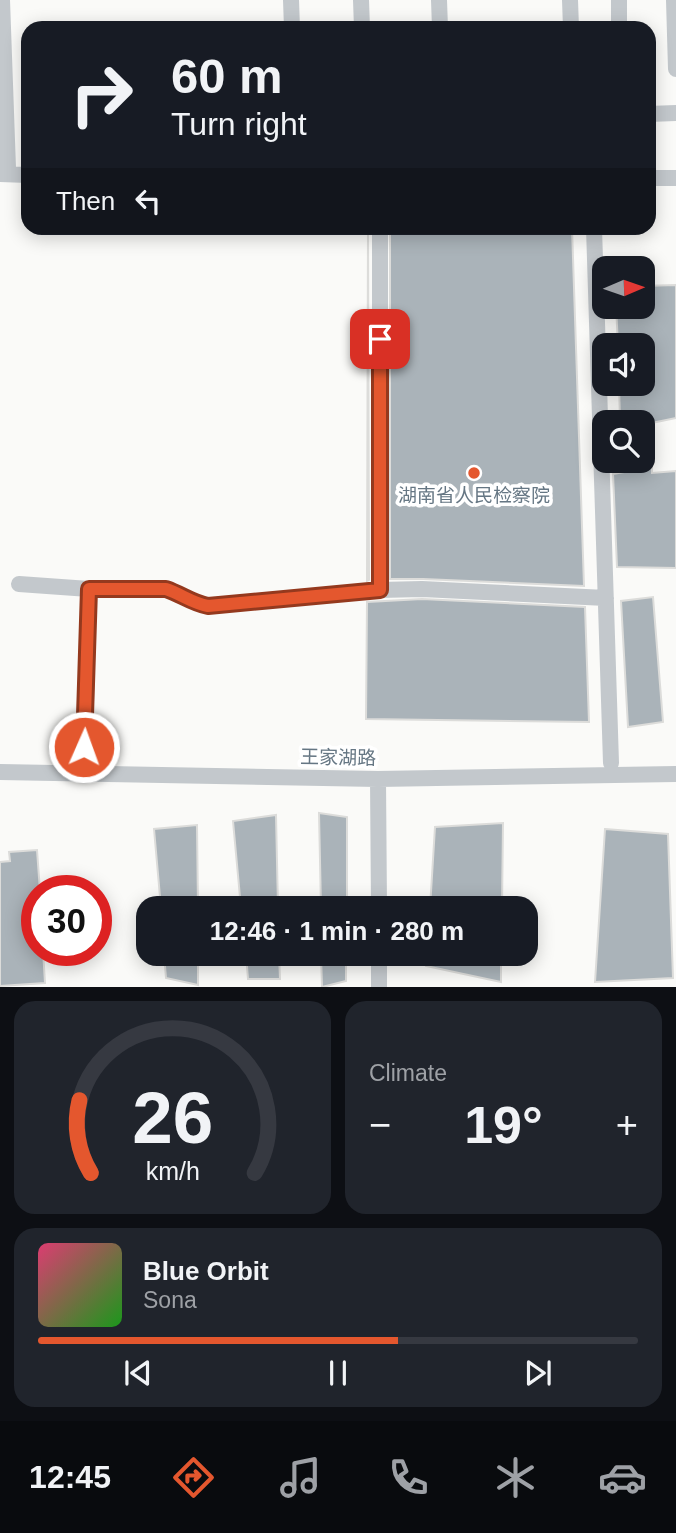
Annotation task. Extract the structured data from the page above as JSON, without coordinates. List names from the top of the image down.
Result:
{
  "streets": {
    "street": ["王家湖路"]
  },
  "places": ["湖南省人民检察院"],
  "north": "right",
  "page": {
    "turn": ["60 m", "Turn right"],
    "then": "Then",
    "limit": "30",
    "trip": "12:46 · 1 min · 280 m",
    "tile": "Climate",
    "heat": ["−", "19°", "+"],
    "song": ["Blue Orbit", "Sona"],
    "tabs": "12:45",
    "gauge": ["26", "km/h"]
  }
}
